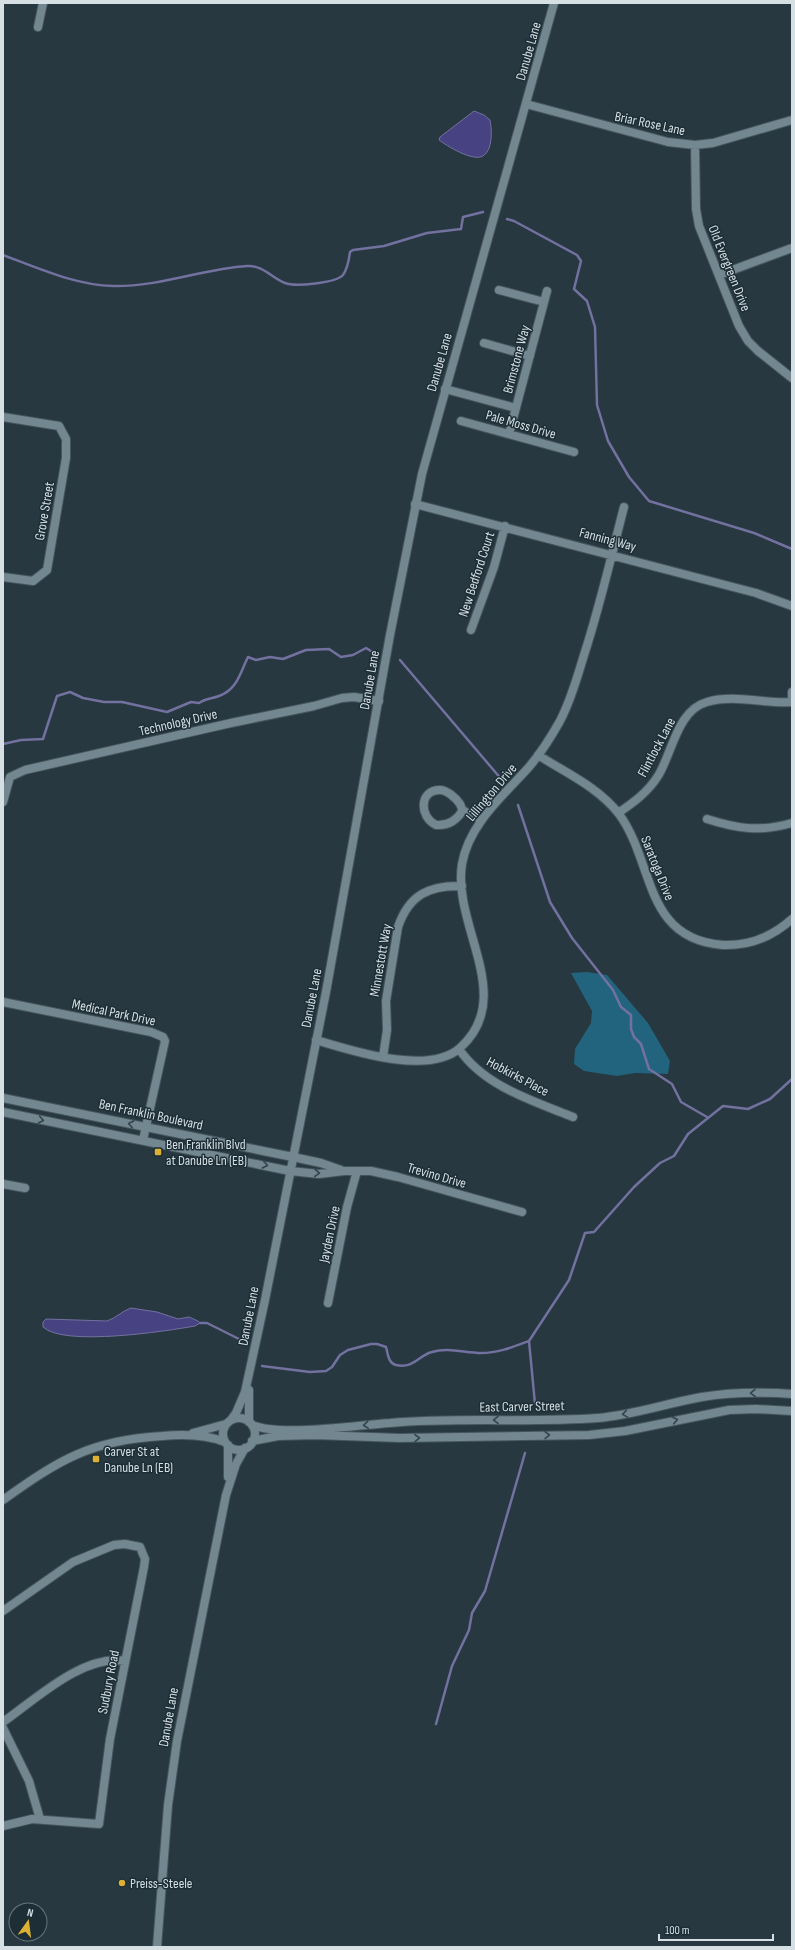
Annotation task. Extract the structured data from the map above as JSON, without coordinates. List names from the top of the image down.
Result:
{
  "streets": {
    "street": [
      "Danube Lane",
      "Briar Rose Lane",
      "Old Evergreen Drive",
      "Brimstone Way",
      "Pale Moss Drive",
      "Grove Street",
      "Fanning Way",
      "New Bedford Court",
      "Technology Drive",
      "Flintlock Lane",
      "Lillington Drive",
      "Saratoga Drive",
      "Minnestott Way",
      "Medical Park Drive",
      "Hobkirks Place",
      "Ben Franklin Boulevard",
      "Trevino Drive",
      "Jayden Drive",
      "East Carver Street",
      "Sudbury Road"
    ]
  },
  "crossings": [
    ["Danube Lane", "Briar Rose Lane"],
    ["Danube Lane", "Fanning Way"],
    ["Danube Lane", "Technology Drive"],
    ["Danube Lane", "Lillington Drive"],
    ["Danube Lane", "Ben Franklin Boulevard"],
    ["Danube Lane", "Trevino Drive"],
    ["Danube Lane", "East Carver Street"],
    ["Briar Rose Lane", "Old Evergreen Drive"],
    ["Brimstone Way", "Pale Moss Drive"],
    ["Fanning Way", "New Bedford Court"],
    ["Fanning Way", "Lillington Drive"],
    ["Flintlock Lane", "Saratoga Drive"],
    ["Lillington Drive", "Saratoga Drive"],
    ["Lillington Drive", "Minnestott Way"],
    ["Lillington Drive", "Hobkirks Place"],
    ["Medical Park Drive", "Ben Franklin Boulevard"],
    ["Ben Franklin Boulevard", "Trevino Drive"],
    ["Trevino Drive", "Jayden Drive"]
  ],
  "places": {
    "transit": ["Ben Franklin Blvd at Danube Ln (EB)", "Carver St at Danube Ln (EB)"],
    "other": ["Preiss-Steele"]
  },
  "scale_bar": "100 m",
  "north": "top"
}
